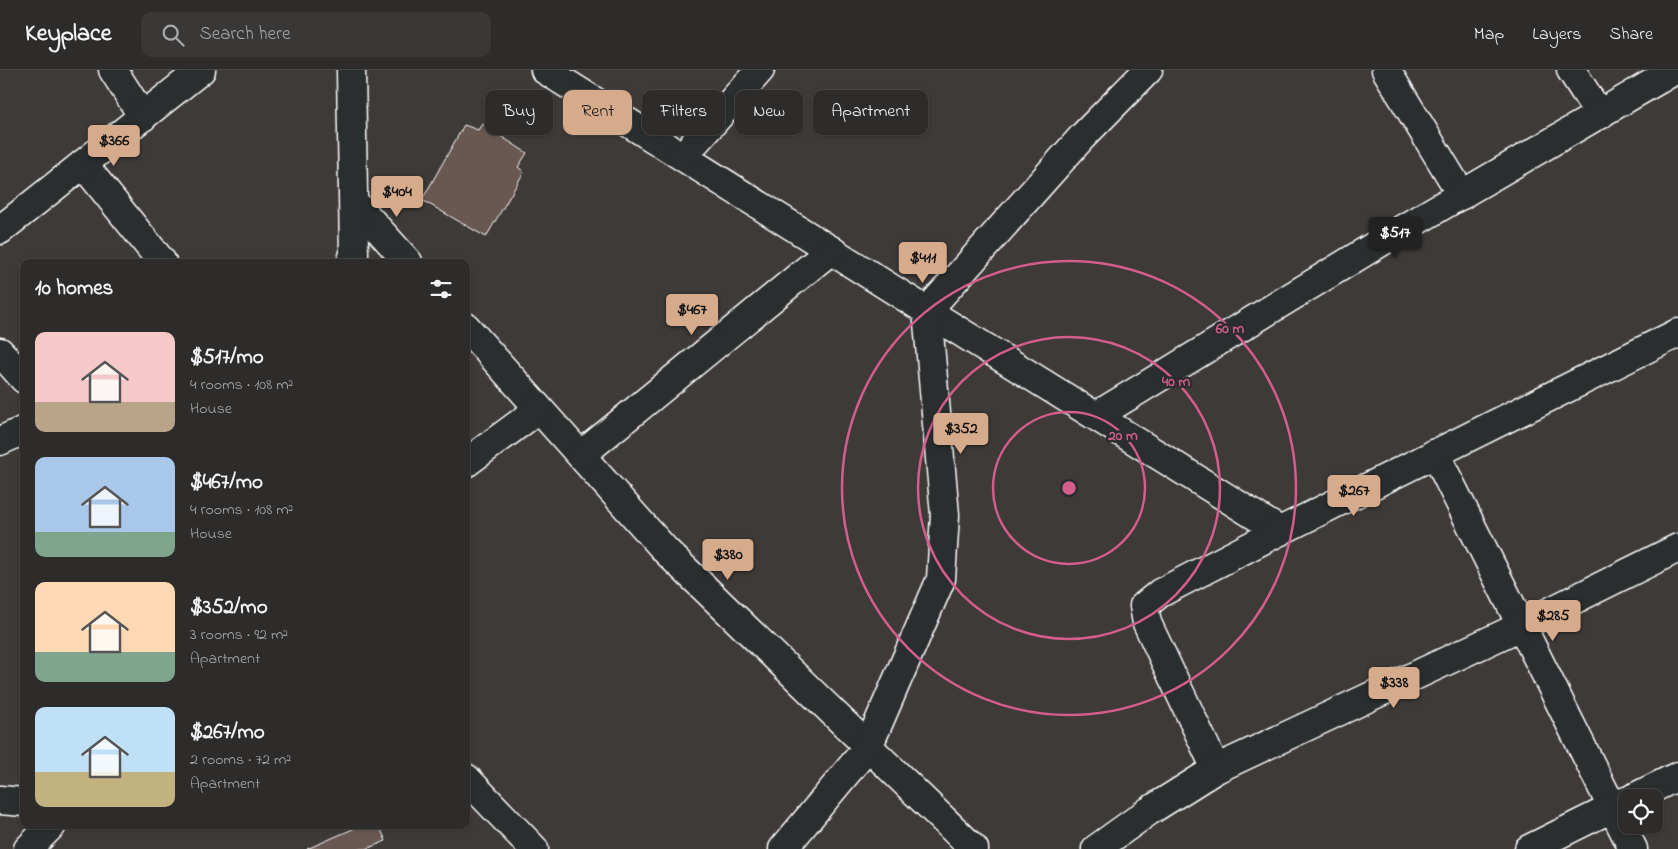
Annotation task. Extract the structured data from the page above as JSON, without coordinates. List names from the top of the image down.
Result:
{
  "page": {
    "header": "Keyplace",
    "search": "Search here",
    "nav": ["Map", "Layers", "Share"],
    "chip": [
      "Buy",
      "Rent",
      "Filters",
      "New",
      "Apartment"
    ],
    "price": [
      "$366",
      "$404",
      "$517",
      "$411",
      "$467",
      "$352",
      "$267",
      "$380",
      "$285",
      "$338"
    ],
    "heading": "10 homes",
    "list": [
      {
        "name": "$517/mo",
        "note": "4 rooms · 108 m² · House"
      },
      {
        "name": "$467/mo",
        "note": "4 rooms · 108 m² · House"
      },
      {
        "name": "$352/mo",
        "note": "3 rooms · 92 m² · Apartment"
      },
      {
        "name": "$267/mo",
        "note": "2 rooms · 72 m² · Apartment"
      }
    ]
  },
  "rings": ["60 m", "40 m", "20 m"]
}
